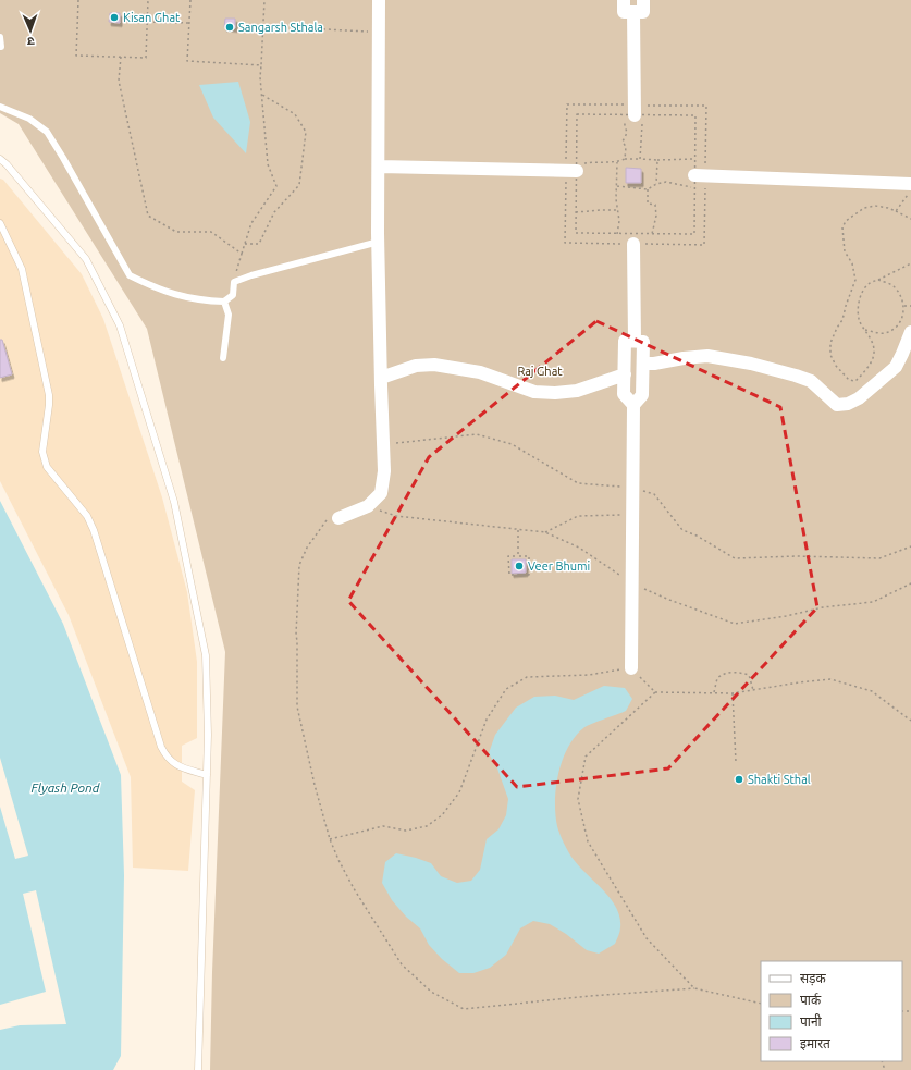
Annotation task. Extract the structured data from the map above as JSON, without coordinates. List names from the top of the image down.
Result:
{
  "water": ["Flyash Pond"],
  "parks": ["Raj Ghat"],
  "places": [
    "Kisan Ghat",
    "Sangarsh Sthala",
    "Veer Bhumi",
    "Shakti Sthal"
  ],
  "legend": [
    "सड़क",
    "पार्क",
    "पानी",
    "इमारत"
  ],
  "north": "bottom"
}
